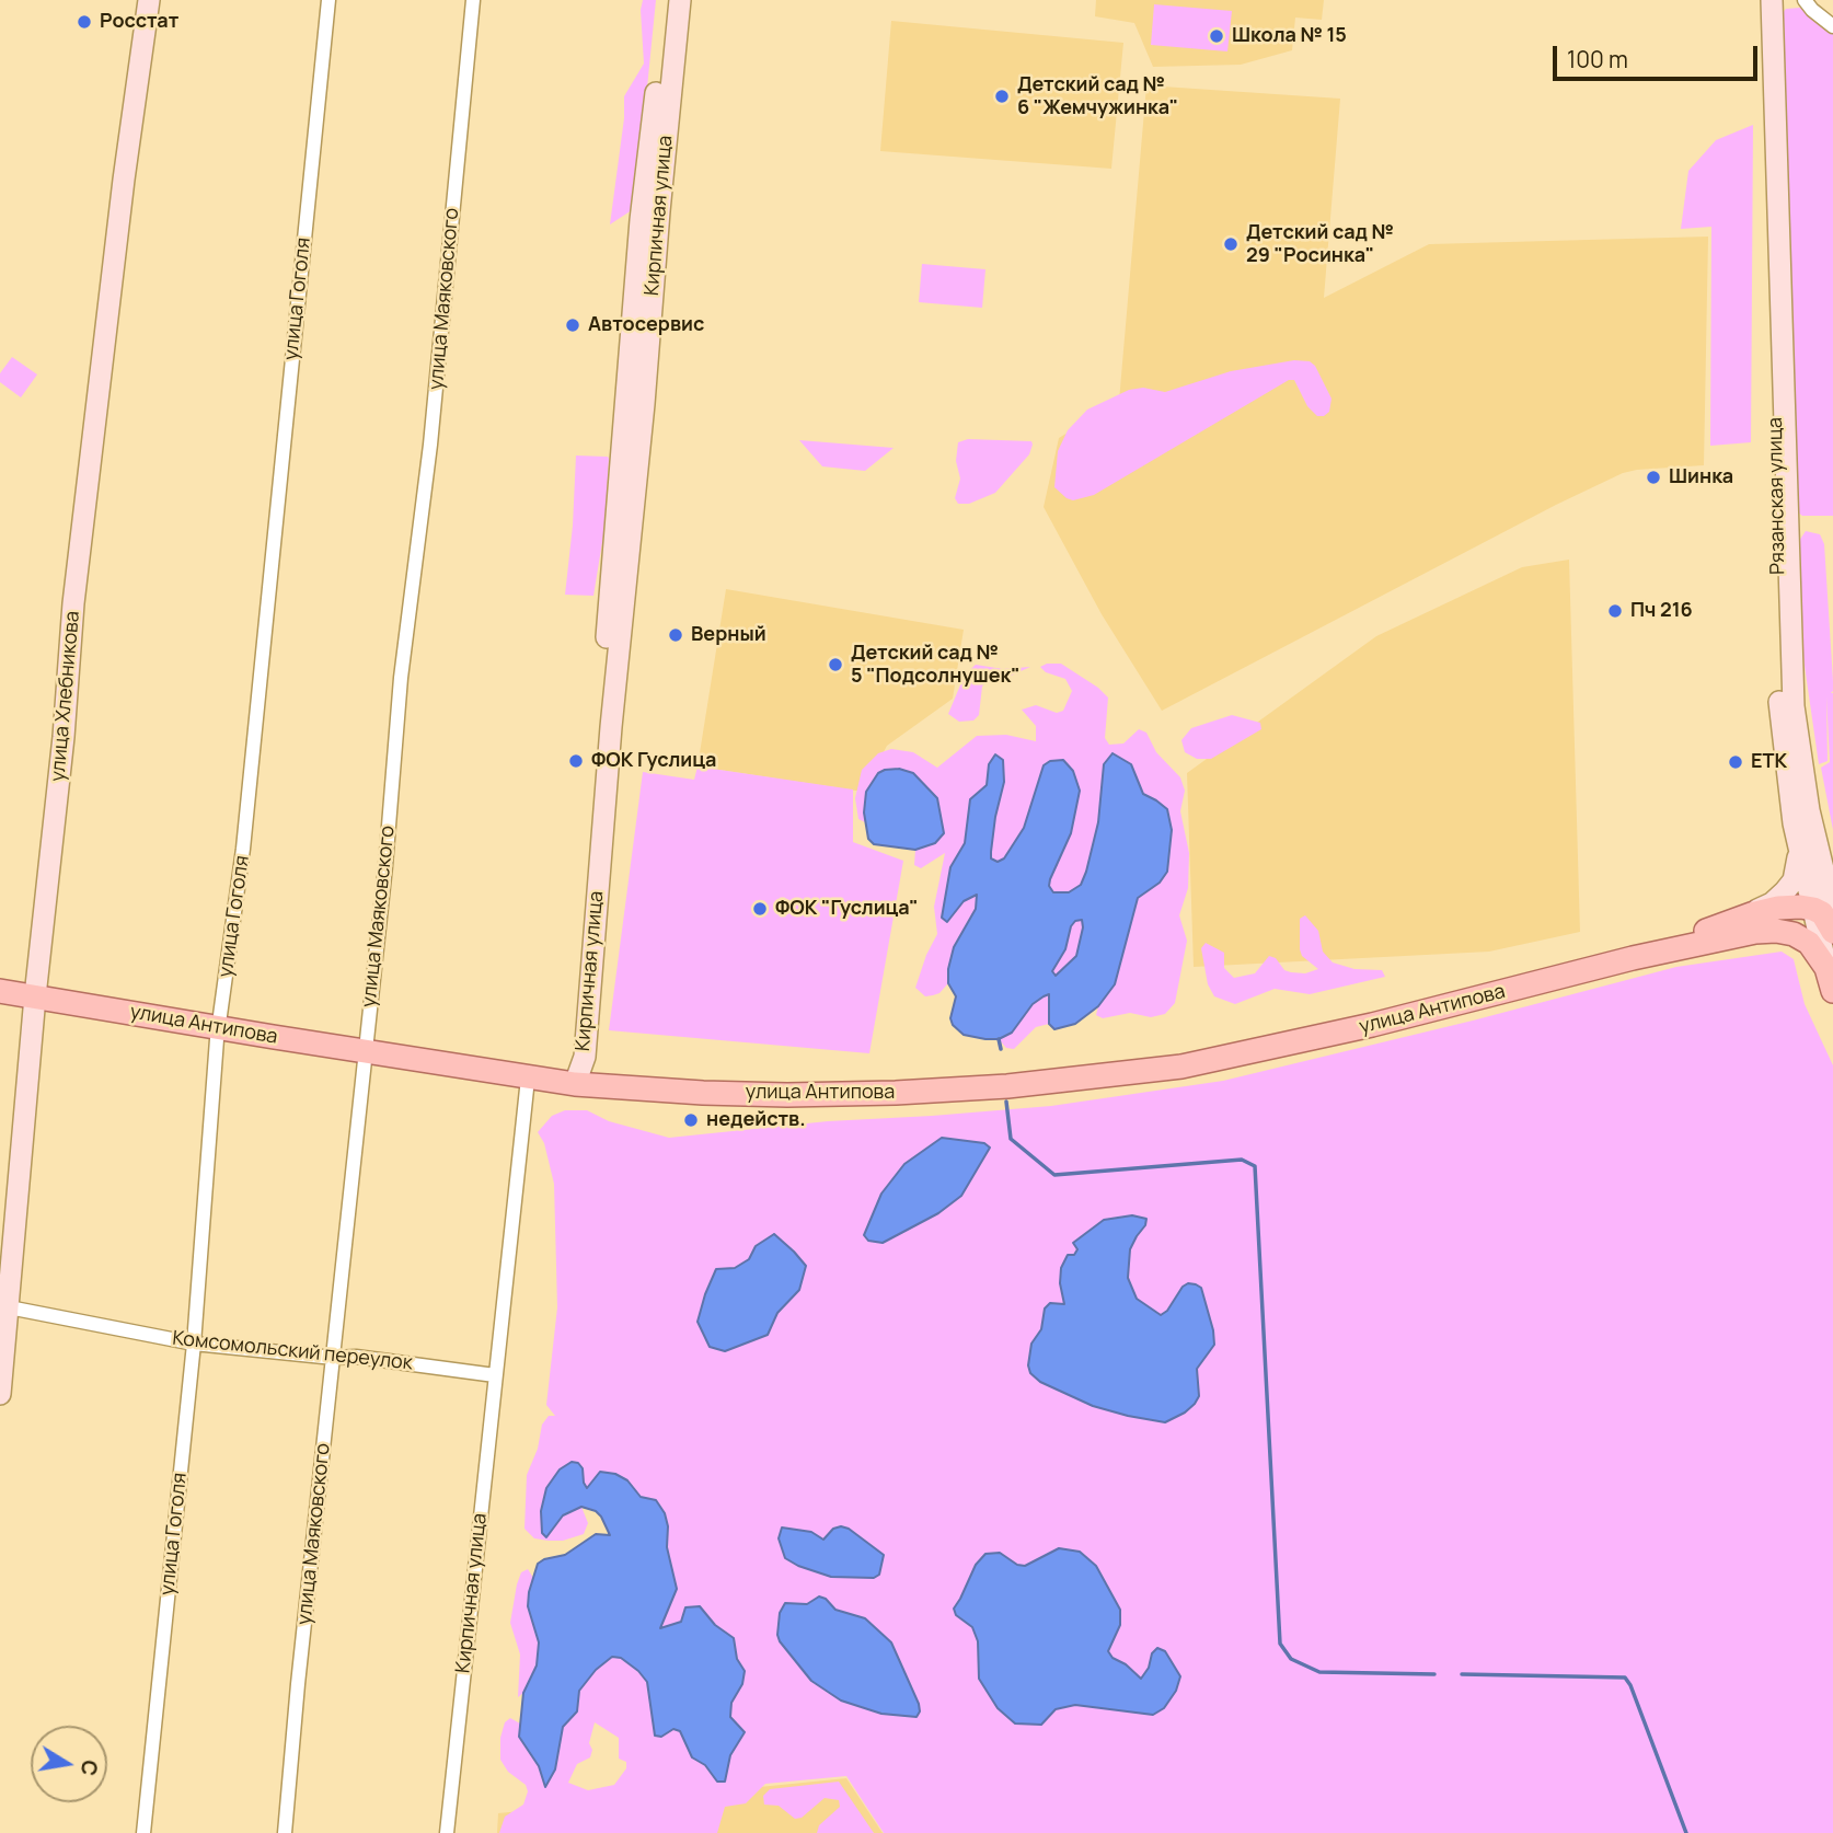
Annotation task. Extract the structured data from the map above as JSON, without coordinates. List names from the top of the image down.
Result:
{
  "streets": {
    "main road": ["улица Антипова"],
    "street": [
      "Кирпичная улица",
      "улица Гоголя",
      "улица Маяковского",
      "Рязанская улица",
      "улица Хлебникова",
      "Комсомольский переулок"
    ]
  },
  "crossings": [
    ["Кирпичная улица", "улица Антипова"],
    ["Кирпичная улица", "Комсомольский переулок"],
    ["улица Гоголя", "улица Антипова"],
    ["улица Гоголя", "Комсомольский переулок"],
    ["улица Маяковского", "улица Антипова"],
    ["улица Маяковского", "Комсомольский переулок"],
    ["Рязанская улица", "улица Антипова"],
    ["улица Хлебникова", "улица Антипова"],
    ["улица Хлебникова", "Комсомольский переулок"]
  ],
  "places": [
    "Росстат",
    "Школа № 15",
    "Детский сад № 6 \"Жемчужинка\"",
    "Детский сад № 29 \"Росинка\"",
    "Автосервис",
    "Шинка",
    "Пч 216",
    "Верный",
    "Детский сад № 5 \"Подсолнушек\"",
    "ФОК Гуслица",
    "ЕТК",
    "ФОК \"Гуслица\"",
    "недейств."
  ],
  "scale_bar": "100 m",
  "north": "right"
}
